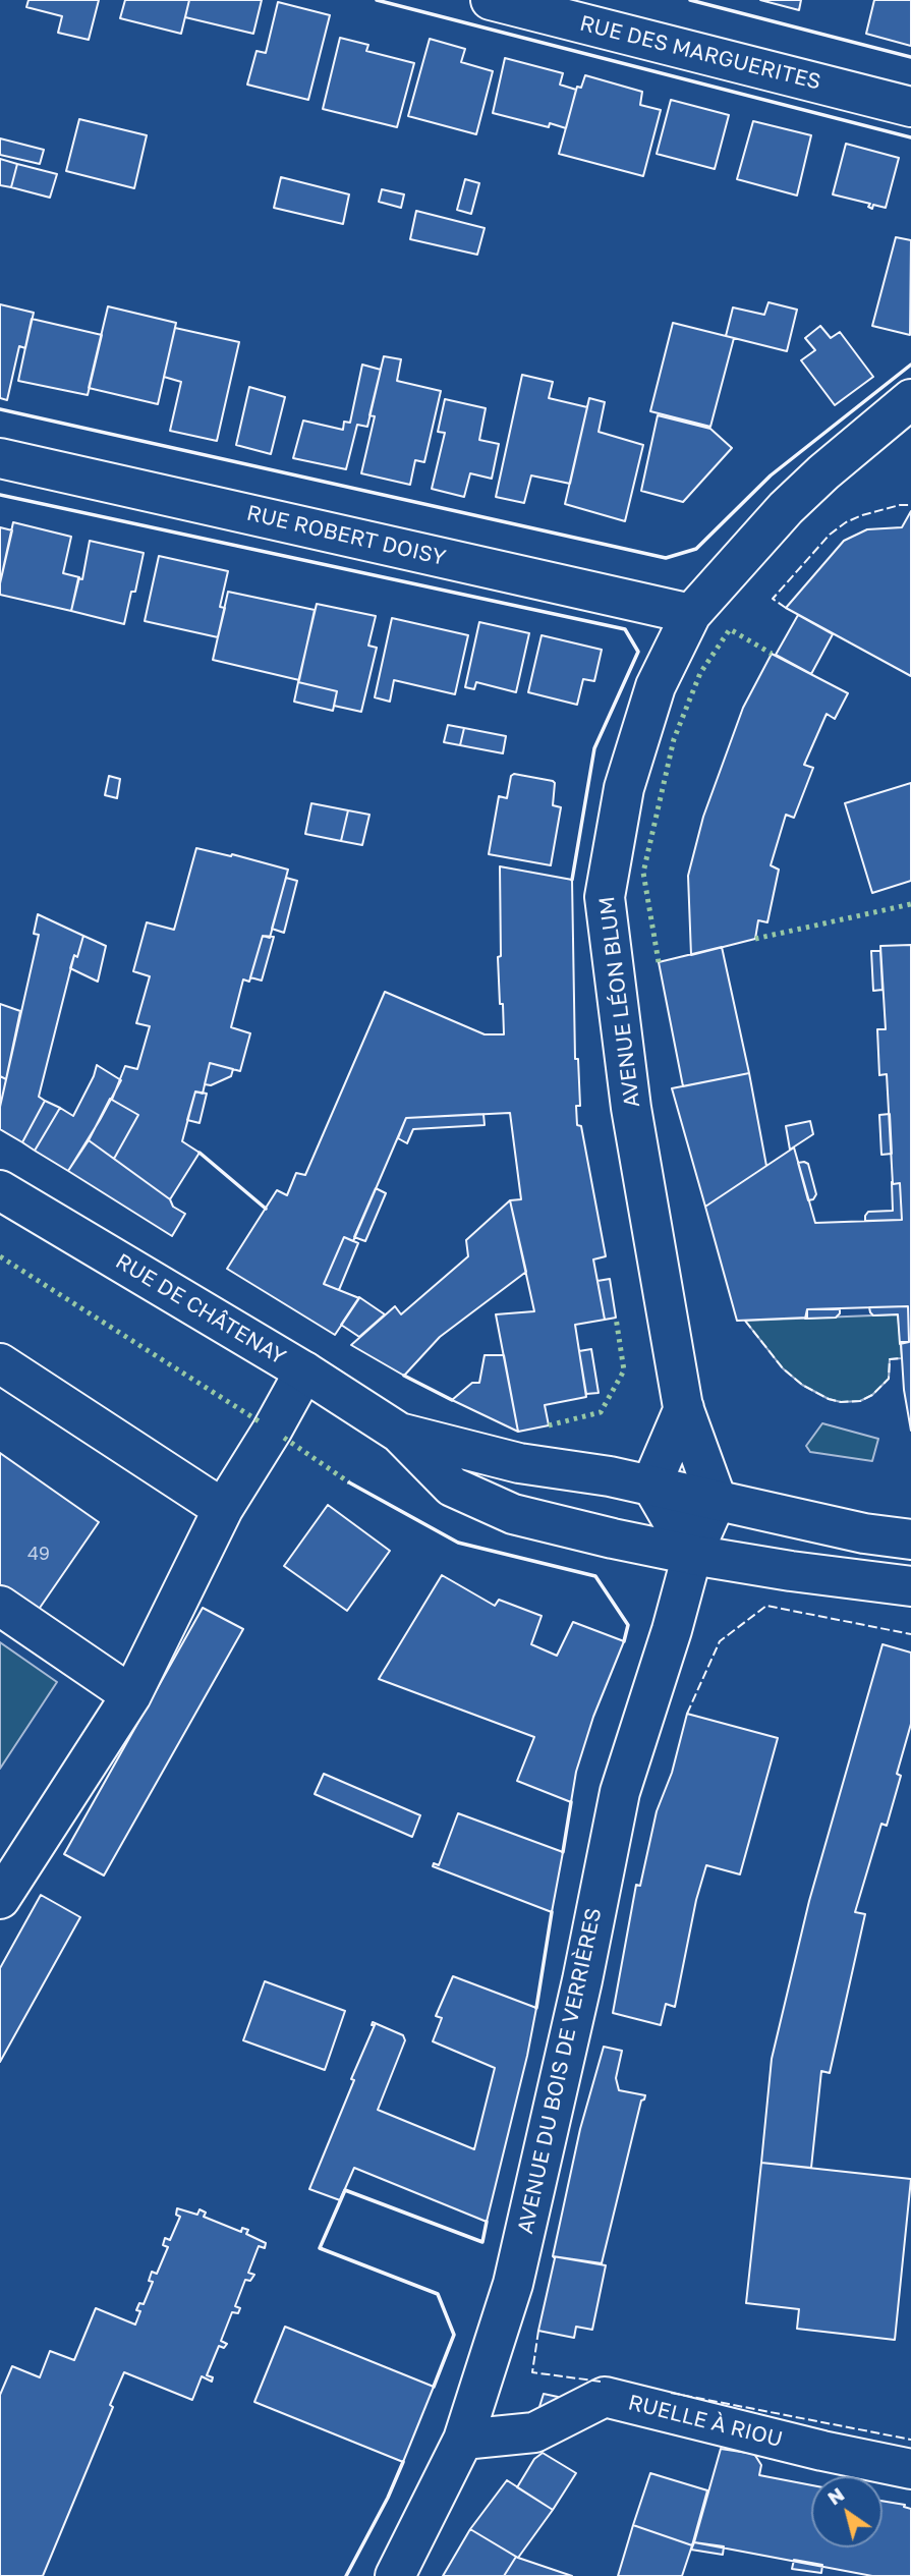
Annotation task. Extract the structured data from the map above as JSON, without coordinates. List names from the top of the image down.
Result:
{
  "streets": {
    "street": [
      "RUE DES MARGUERITES",
      "RUE ROBERT DOISY",
      "AVENUE LÉON BLUM",
      "RUE DE CHÂTENAY",
      "AVENUE DU BOIS DE VERRIÈRES",
      "RUELLE À RIOU"
    ]
  },
  "crossings": [
    ["RUE ROBERT DOISY", "AVENUE LÉON BLUM"],
    ["AVENUE LÉON BLUM", "RUE DE CHÂTENAY"],
    ["AVENUE LÉON BLUM", "AVENUE DU BOIS DE VERRIÈRES"],
    ["RUE DE CHÂTENAY", "AVENUE DU BOIS DE VERRIÈRES"],
    ["AVENUE DU BOIS DE VERRIÈRES", "RUELLE À RIOU"]
  ],
  "house_numbers": ["49"],
  "north": "top left"
}
